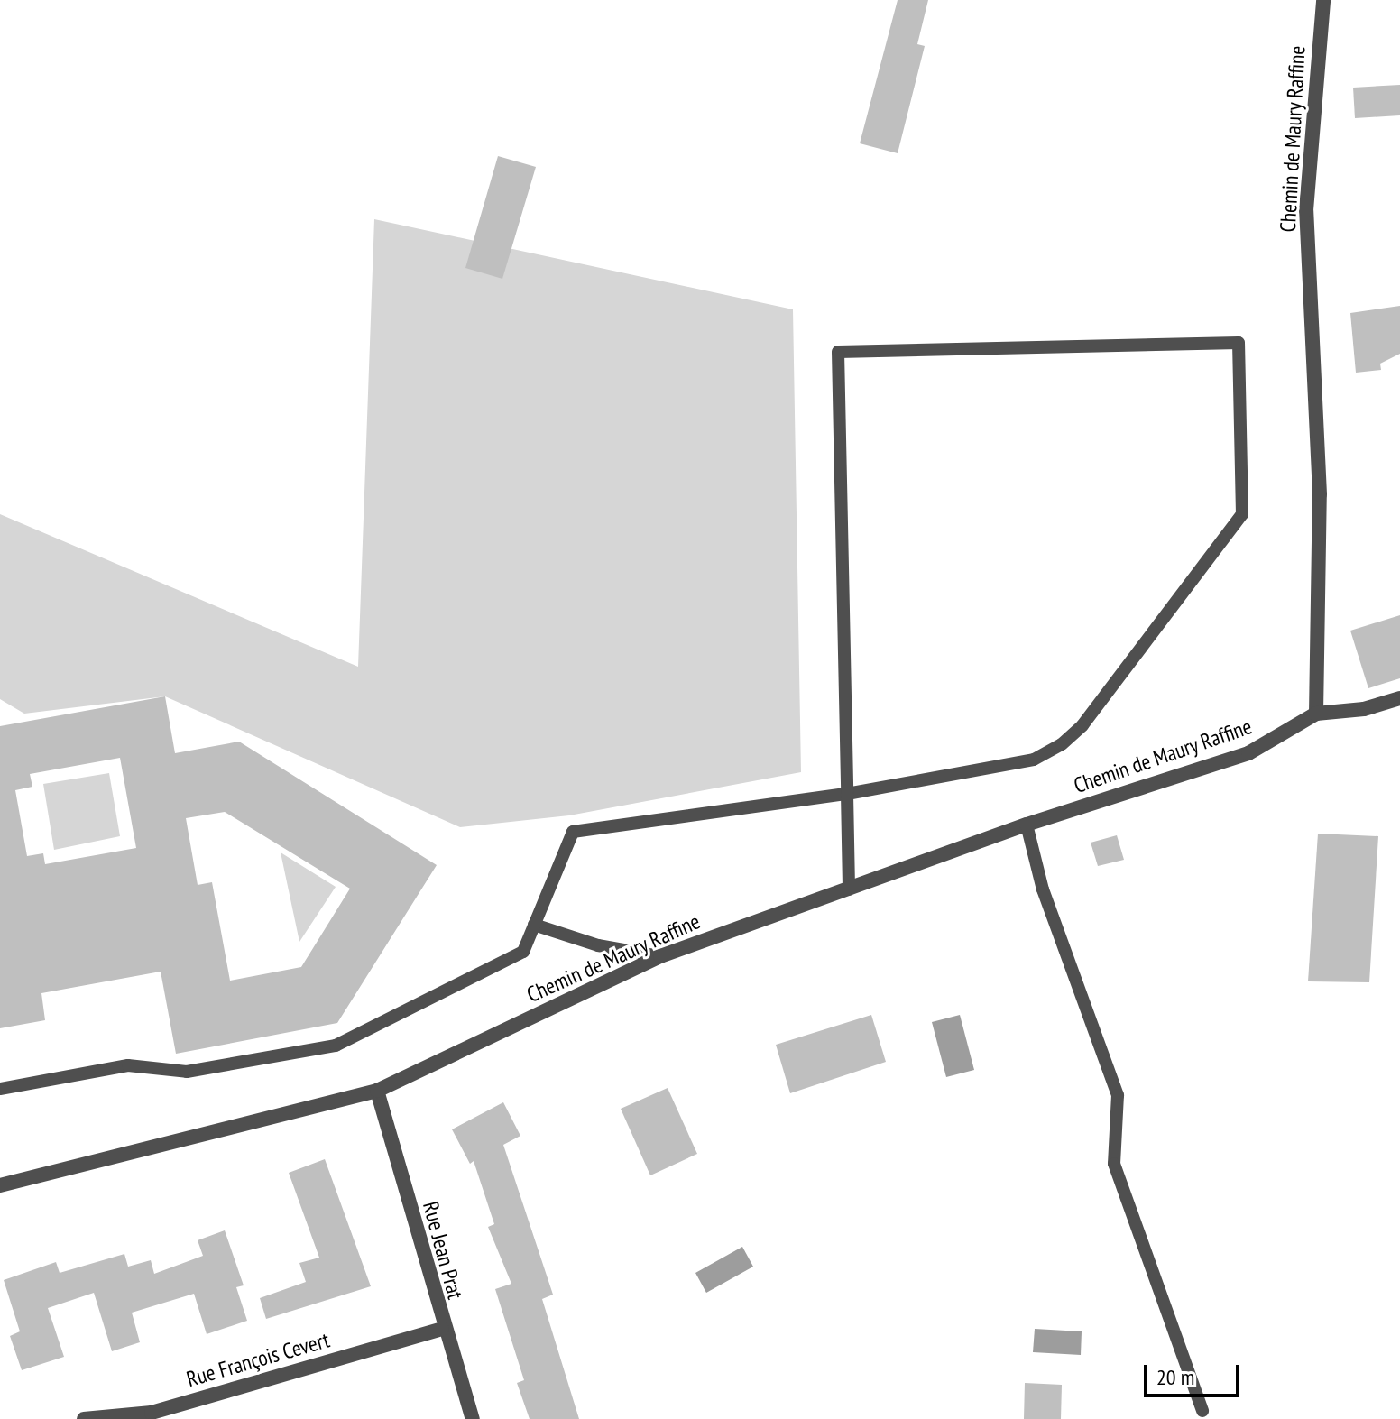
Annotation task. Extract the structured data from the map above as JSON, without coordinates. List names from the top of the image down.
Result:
{
  "streets": {
    "street": ["Chemin de Maury Raffine", "Rue Jean Prat", "Rue François Cevert"]
  },
  "crossings": [
    ["Chemin de Maury Raffine", "Rue Jean Prat"],
    ["Rue Jean Prat", "Rue François Cevert"]
  ],
  "scale_bar": "20 m"
}
